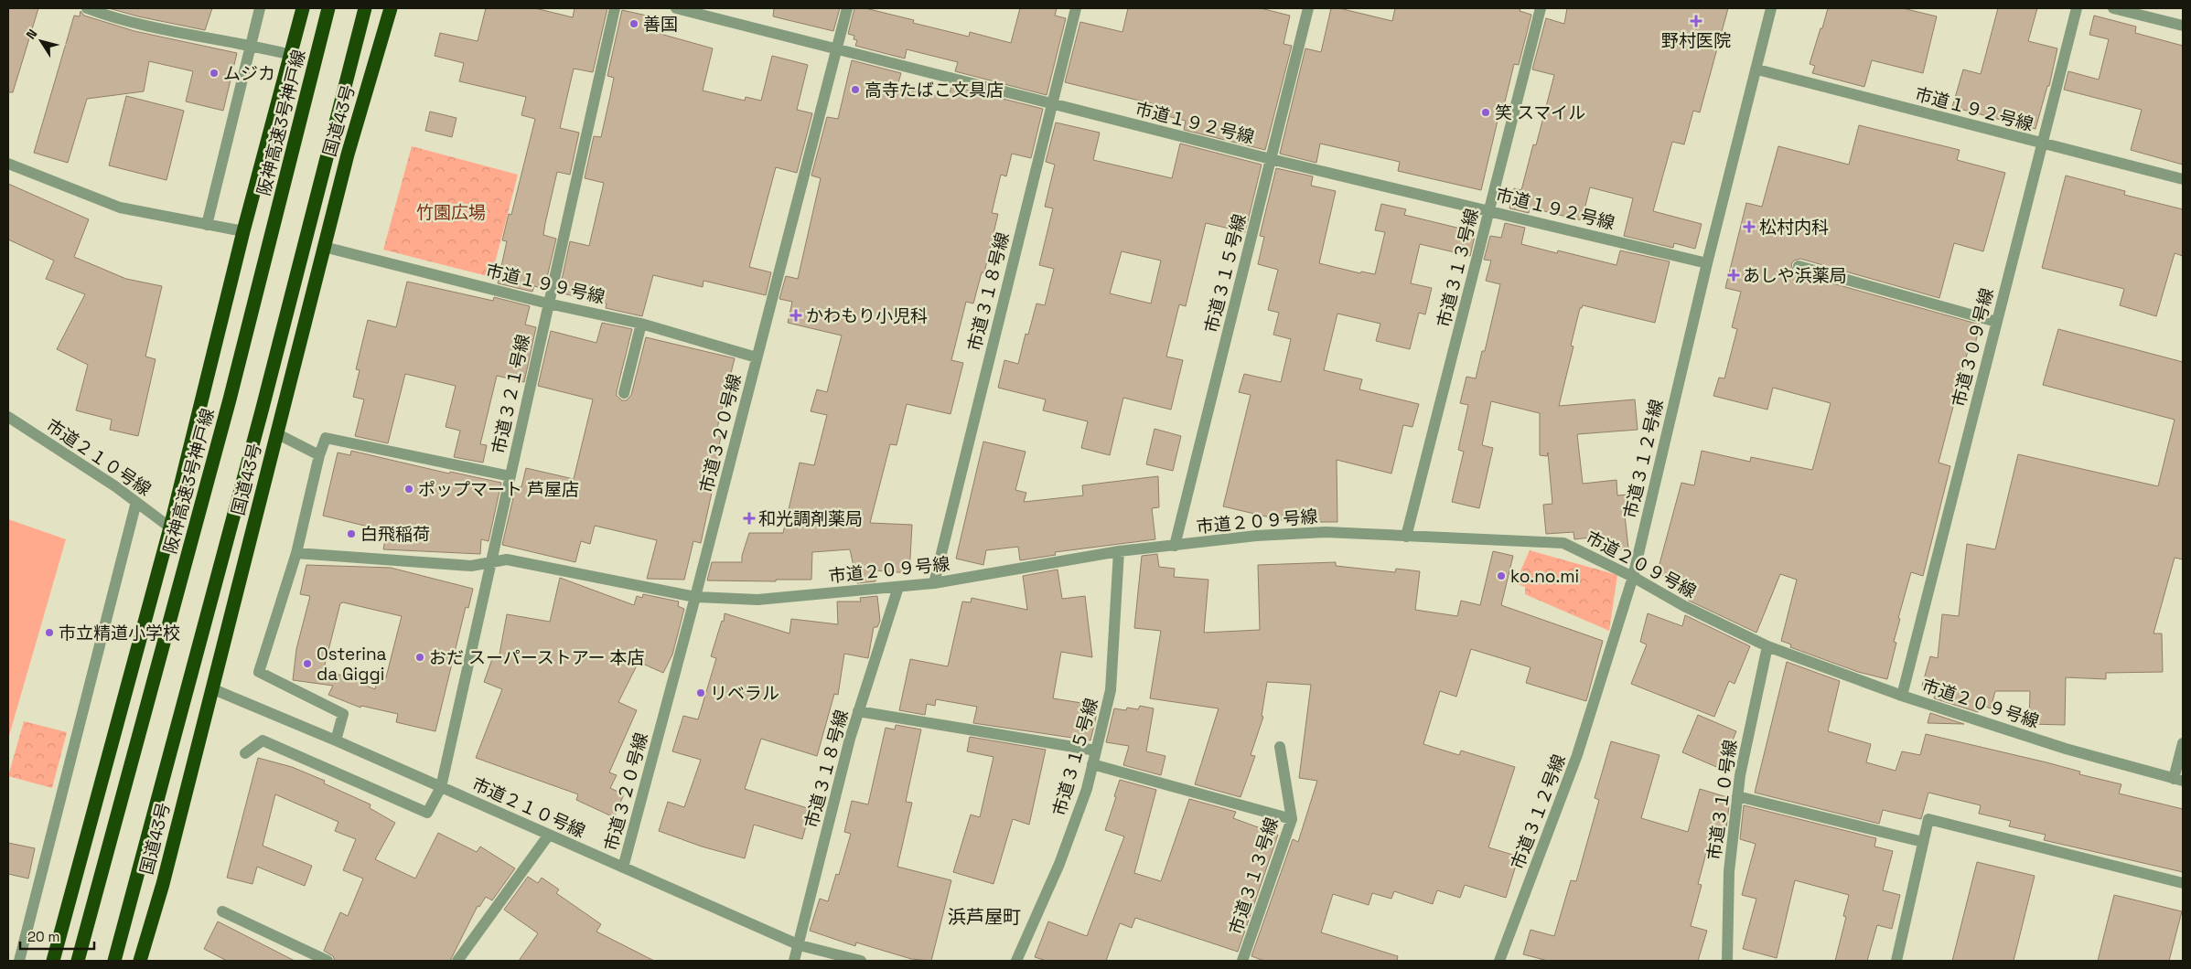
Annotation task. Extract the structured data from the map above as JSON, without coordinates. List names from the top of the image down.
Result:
{
  "streets": {
    "highway": ["国道43号", "阪神高速3号神戸線"],
    "street": [
      "市道１９２号線",
      "市道３１３号線",
      "市道３１５号線",
      "市道１９９号線",
      "市道３１８号線",
      "市道３０９号線",
      "市道３２１号線",
      "市道３２０号線",
      "市道２１０号線",
      "市道３１２号線",
      "市道２０９号線",
      "市道３１０号線"
    ]
  },
  "crossings": [
    ["市道１９２号線", "市道３１３号線"],
    ["市道１９２号線", "市道３１５号線"],
    ["市道１９２号線", "市道３１８号線"],
    ["市道１９２号線", "市道３０９号線"],
    ["市道１９２号線", "市道３２０号線"],
    ["市道１９２号線", "市道３１２号線"],
    ["国道43号", "市道１９９号線"],
    ["国道43号", "市道２１０号線"],
    ["市道３１３号線", "市道２０９号線"],
    ["市道３１５号線", "市道２０９号線"],
    ["市道１９９号線", "市道３２１号線"],
    ["市道１９９号線", "市道３２０号線"],
    ["市道３１８号線", "市道２１０号線"],
    ["市道３１８号線", "市道２０９号線"],
    ["市道３０９号線", "市道２０９号線"],
    ["市道３２１号線", "市道２１０号線"],
    ["市道３２１号線", "市道２０９号線"],
    ["市道３２０号線", "市道２１０号線"],
    ["市道３２０号線", "市道２０９号線"],
    ["市道３１２号線", "市道２０９号線"],
    ["市道２０９号線", "市道３１０号線"]
  ],
  "districts": ["浜芦屋町"],
  "parks": ["竹園広場"],
  "places": {
    "health": [
      "野村医院",
      "松村内科",
      "あしや浜薬局",
      "かわもり小児科",
      "和光調剤薬局"
    ],
    "other": [
      "善国",
      "ムジカ",
      "高寺たばこ文具店",
      "笑 スマイル",
      "ポップマート 芦屋店",
      "白飛稲荷",
      "ko.no.mi",
      "市立精道小学校",
      "おだ スーパーストアー 本店",
      "Osterina da Giggi",
      "リベラル"
    ]
  },
  "scale_bar": "20 m",
  "north": "top left"
}
